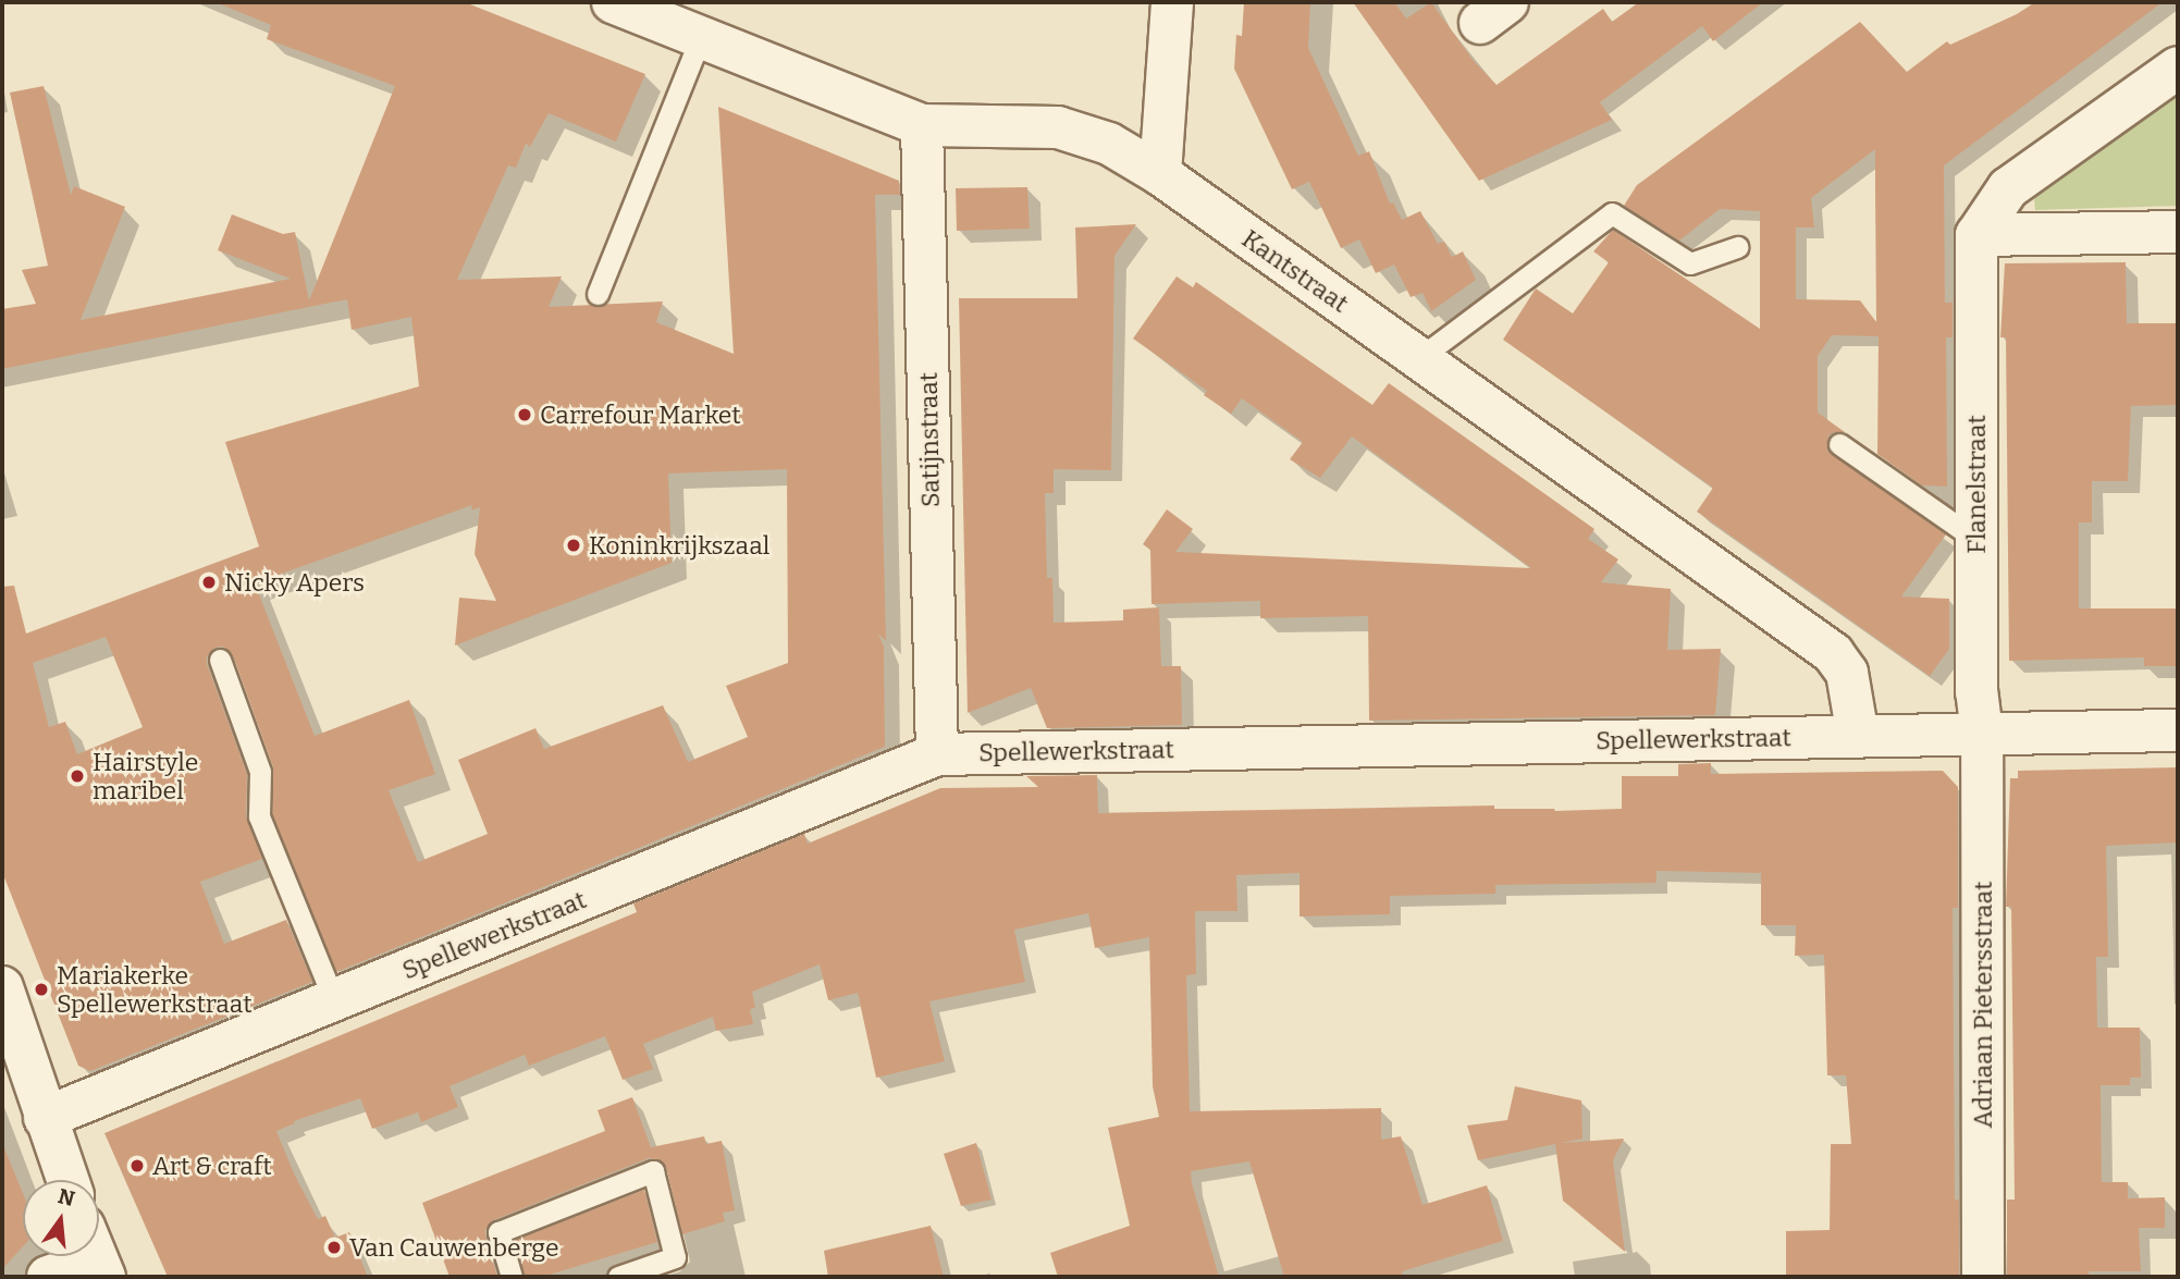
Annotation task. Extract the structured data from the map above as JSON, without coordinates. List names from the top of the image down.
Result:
{
  "streets": {
    "street": [
      "Kantstraat",
      "Satijnstraat",
      "Flanelstraat",
      "Spellewerkstraat",
      "Adriaan Pietersstraat"
    ]
  },
  "crossings": [
    ["Kantstraat", "Satijnstraat"],
    ["Kantstraat", "Spellewerkstraat"],
    ["Satijnstraat", "Spellewerkstraat"],
    ["Flanelstraat", "Spellewerkstraat"],
    ["Flanelstraat", "Adriaan Pietersstraat"],
    ["Spellewerkstraat", "Adriaan Pietersstraat"]
  ],
  "places": [
    "Carrefour Market",
    "Koninkrijkszaal",
    "Nicky Apers",
    "Hairstyle maribel",
    "Mariakerke Spellewerkstraat",
    "Art & craft",
    "Van Cauwenberge"
  ],
  "north": "top"
}
